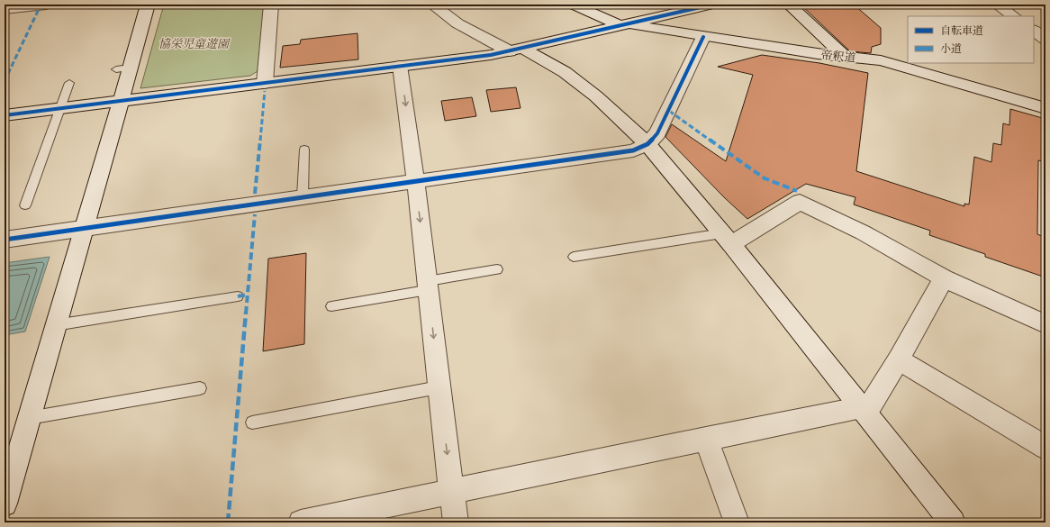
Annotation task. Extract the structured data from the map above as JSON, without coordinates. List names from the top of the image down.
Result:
{
  "streets": {
    "street": ["帝釈道"]
  },
  "parks": ["協栄児童遊園"],
  "legend": ["自転車道", "小道"]
}
